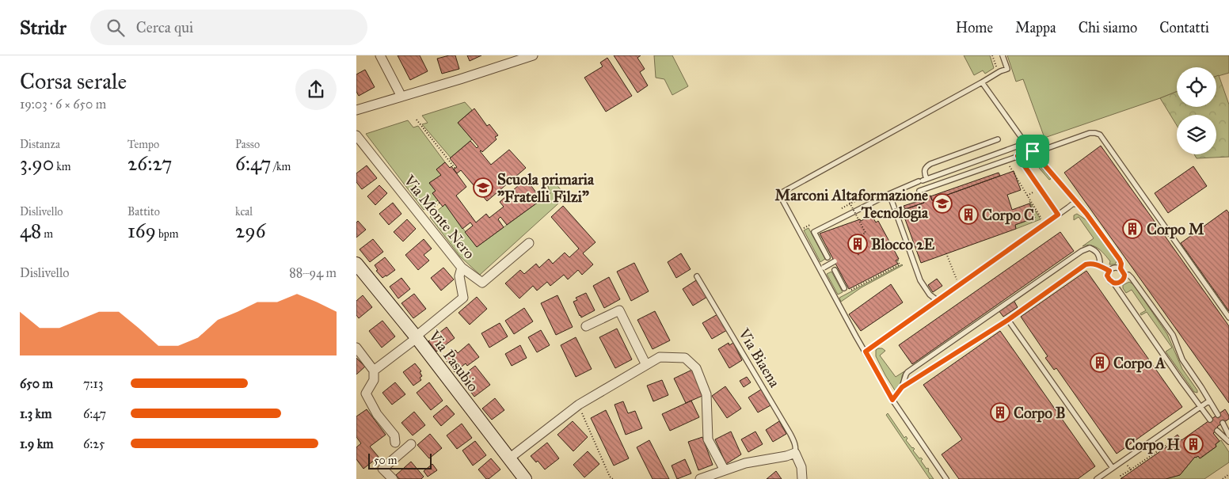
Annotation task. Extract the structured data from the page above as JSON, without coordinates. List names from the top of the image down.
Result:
{
  "streets": {
    "street": ["Via Monte Nero", "Via Pasubio"],
    "lane": ["Via Biaena"]
  },
  "places": {
    "school or university": ["Scuola primaria \"Fratelli Filzi\"", "Marconi Altaformazione Tecnologia"],
    "building": [
      "Corpo C",
      "Corpo M",
      "Blocco 2E",
      "Corpo A",
      "Corpo B",
      "Corpo H"
    ]
  },
  "scale_bar": "50 m",
  "page": {
    "header": "Stridr",
    "search": "Cerca qui",
    "nav": [
      "Home",
      "Mappa",
      "Chi siamo",
      "Contatti"
    ],
    "heading": ["Corsa serale", "19:03 · 6 × 650 m"],
    "stats": [
      ["Distanza", "3.90 km"],
      ["Tempo", "26:27"],
      ["Passo", "6:47 /km"],
      ["Dislivello", "48 m"],
      ["Battito", "169 bpm"],
      ["kcal", "296"]
    ],
    "chart": ["Dislivello", "88–94 m"],
    "list": [
      {
        "name": "650 m",
        "note": "7:13"
      },
      {
        "name": "1.3 km",
        "note": "6:47"
      },
      {
        "name": "1.9 km",
        "note": "6:25"
      }
    ],
    "scale": "50 m"
  }
}
